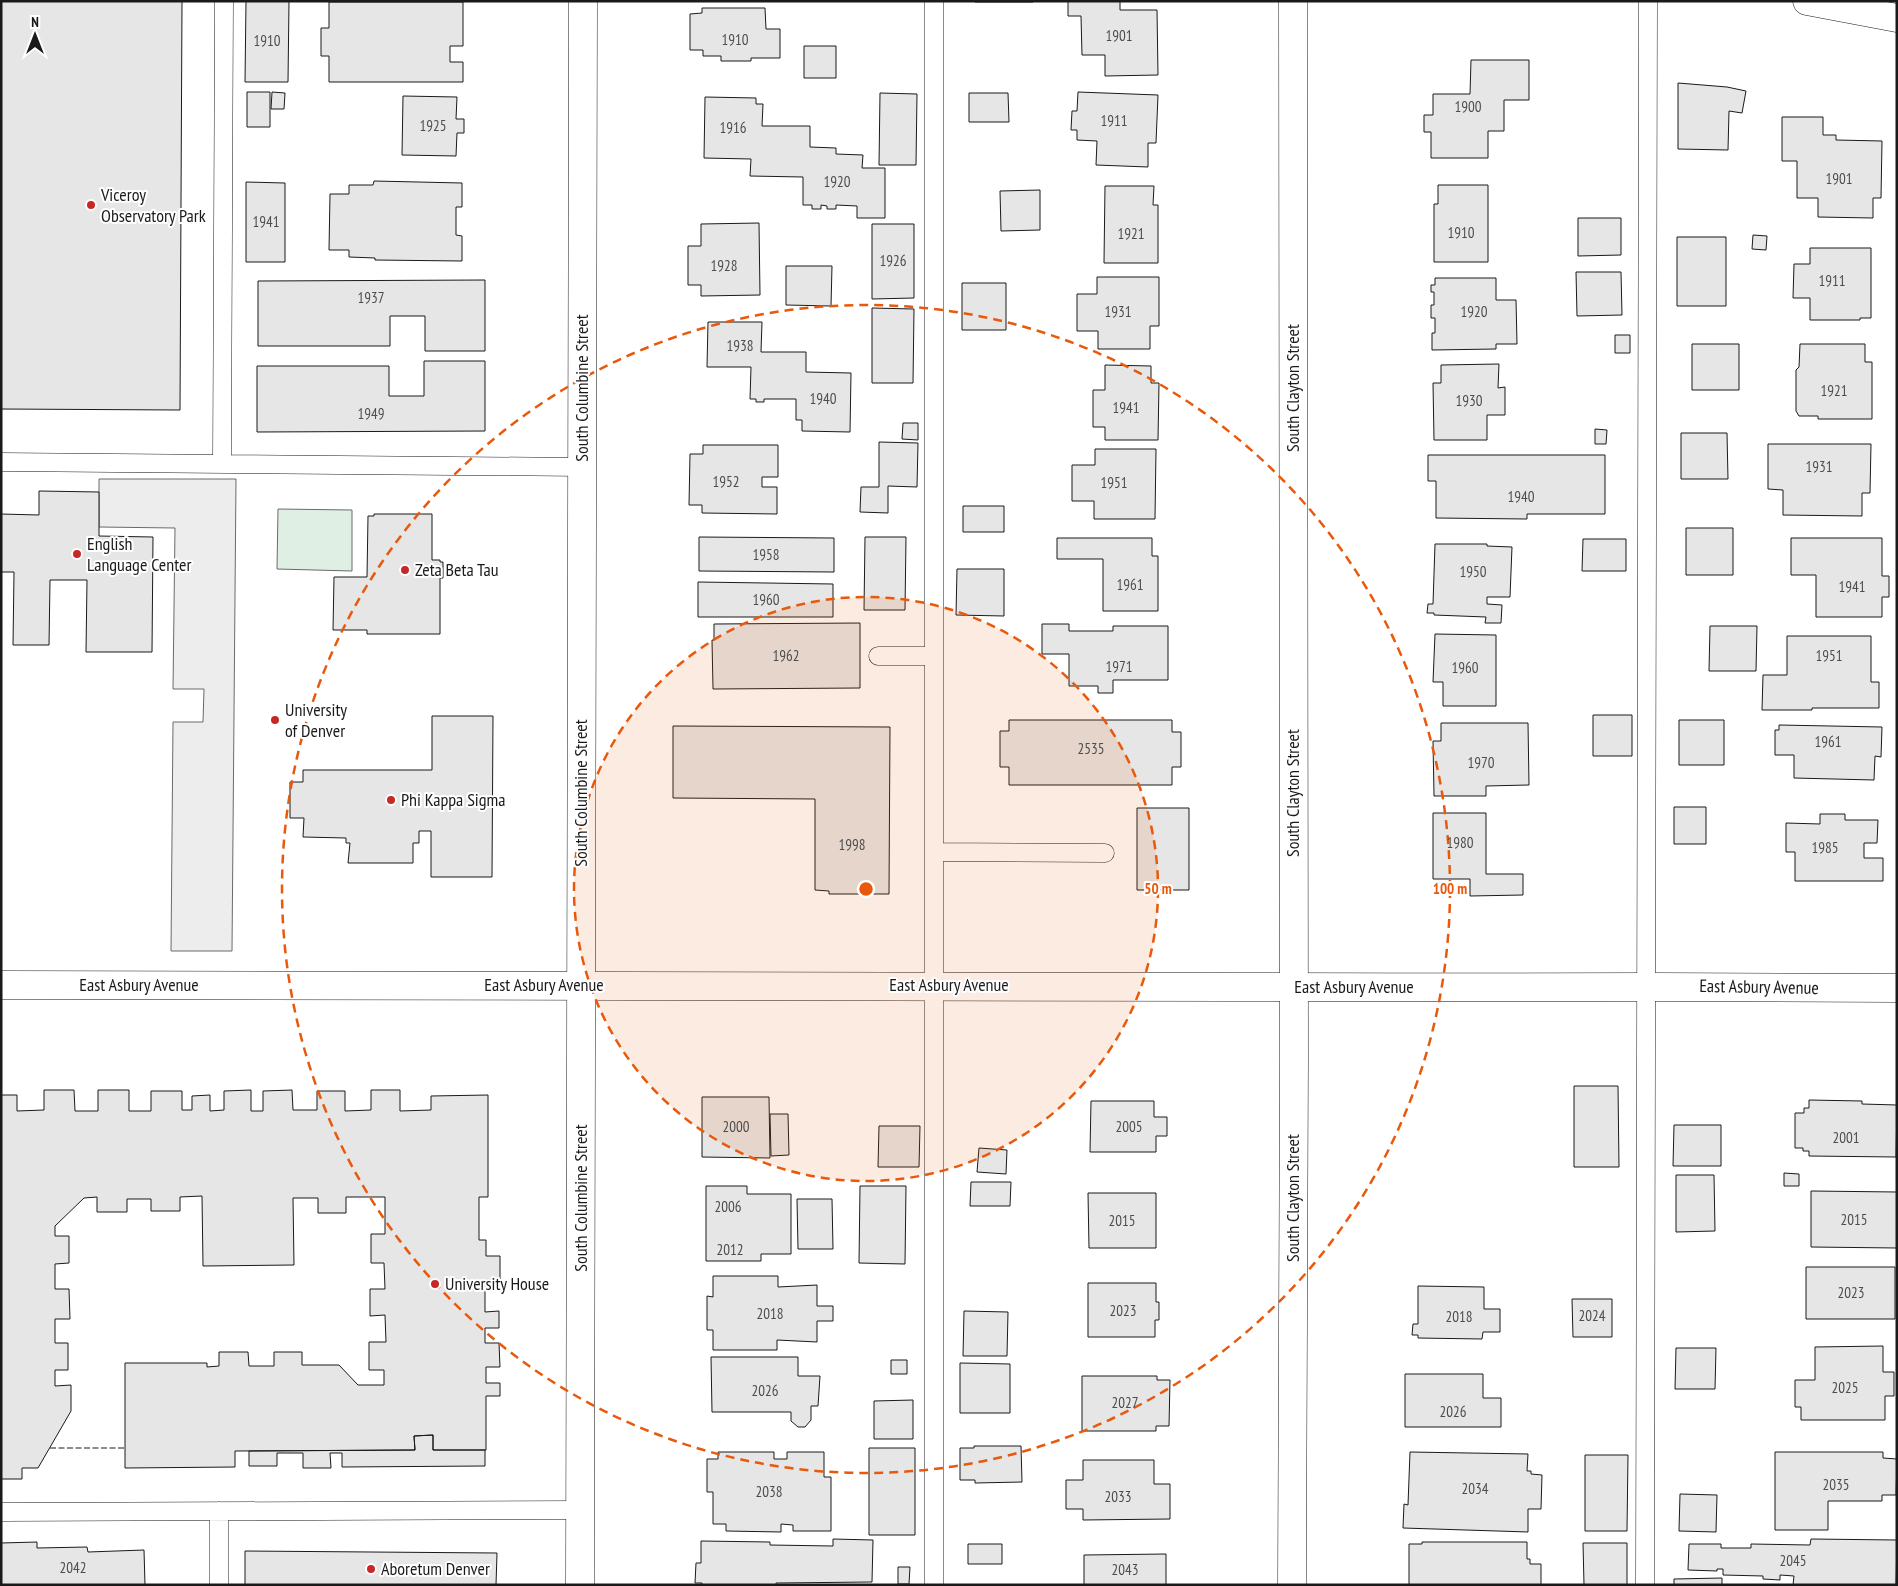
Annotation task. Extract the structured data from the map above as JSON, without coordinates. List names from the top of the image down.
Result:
{
  "streets": {
    "street": ["South Columbine Street", "South Clayton Street", "East Asbury Avenue"]
  },
  "crossings": [
    ["South Columbine Street", "East Asbury Avenue"],
    ["South Clayton Street", "East Asbury Avenue"]
  ],
  "places": [
    "Viceroy Observatory Park",
    "English Language Center",
    "Zeta Beta Tau",
    "University of Denver",
    "Phi Kappa Sigma",
    "University House",
    "Aboretum Denver"
  ],
  "house_numbers": [
    "1901",
    "1910",
    "1910",
    "1900",
    "1911",
    "1925",
    "1916",
    "1901",
    "1920",
    "1941",
    "1910",
    "1921",
    "1926",
    "1928",
    "1911",
    "1937",
    "1931",
    "1920",
    "1938",
    "1921",
    "1940",
    "1930",
    "1941",
    "1949",
    "1931",
    "1952",
    "1951",
    "1940",
    "1958",
    "1950",
    "1961",
    "1941",
    "1960",
    "1962",
    "1951",
    "1971",
    "1960",
    "1961",
    "2535",
    "1970",
    "1980",
    "1998",
    "1985",
    "2000",
    "2005",
    "2001",
    "2006",
    "2015",
    "2015",
    "2012",
    "2023",
    "2023",
    "2018",
    "2024",
    "2018",
    "2025",
    "2026",
    "2027",
    "2026",
    "2035",
    "2034",
    "2038",
    "2033",
    "2045",
    "2042",
    "2043"
  ],
  "north": "top",
  "rings": ["50 m", "100 m"]
}
